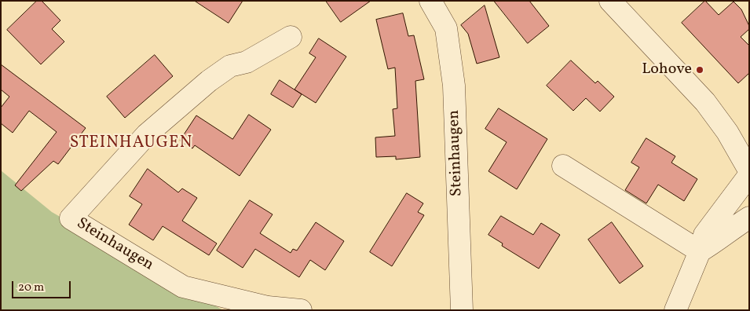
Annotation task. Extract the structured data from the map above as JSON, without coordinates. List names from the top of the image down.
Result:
{
  "streets": {
    "street": ["Steinhaugen"]
  },
  "districts": ["STEINHAUGEN"],
  "places": ["Lohove"],
  "scale_bar": "20 m"
}
